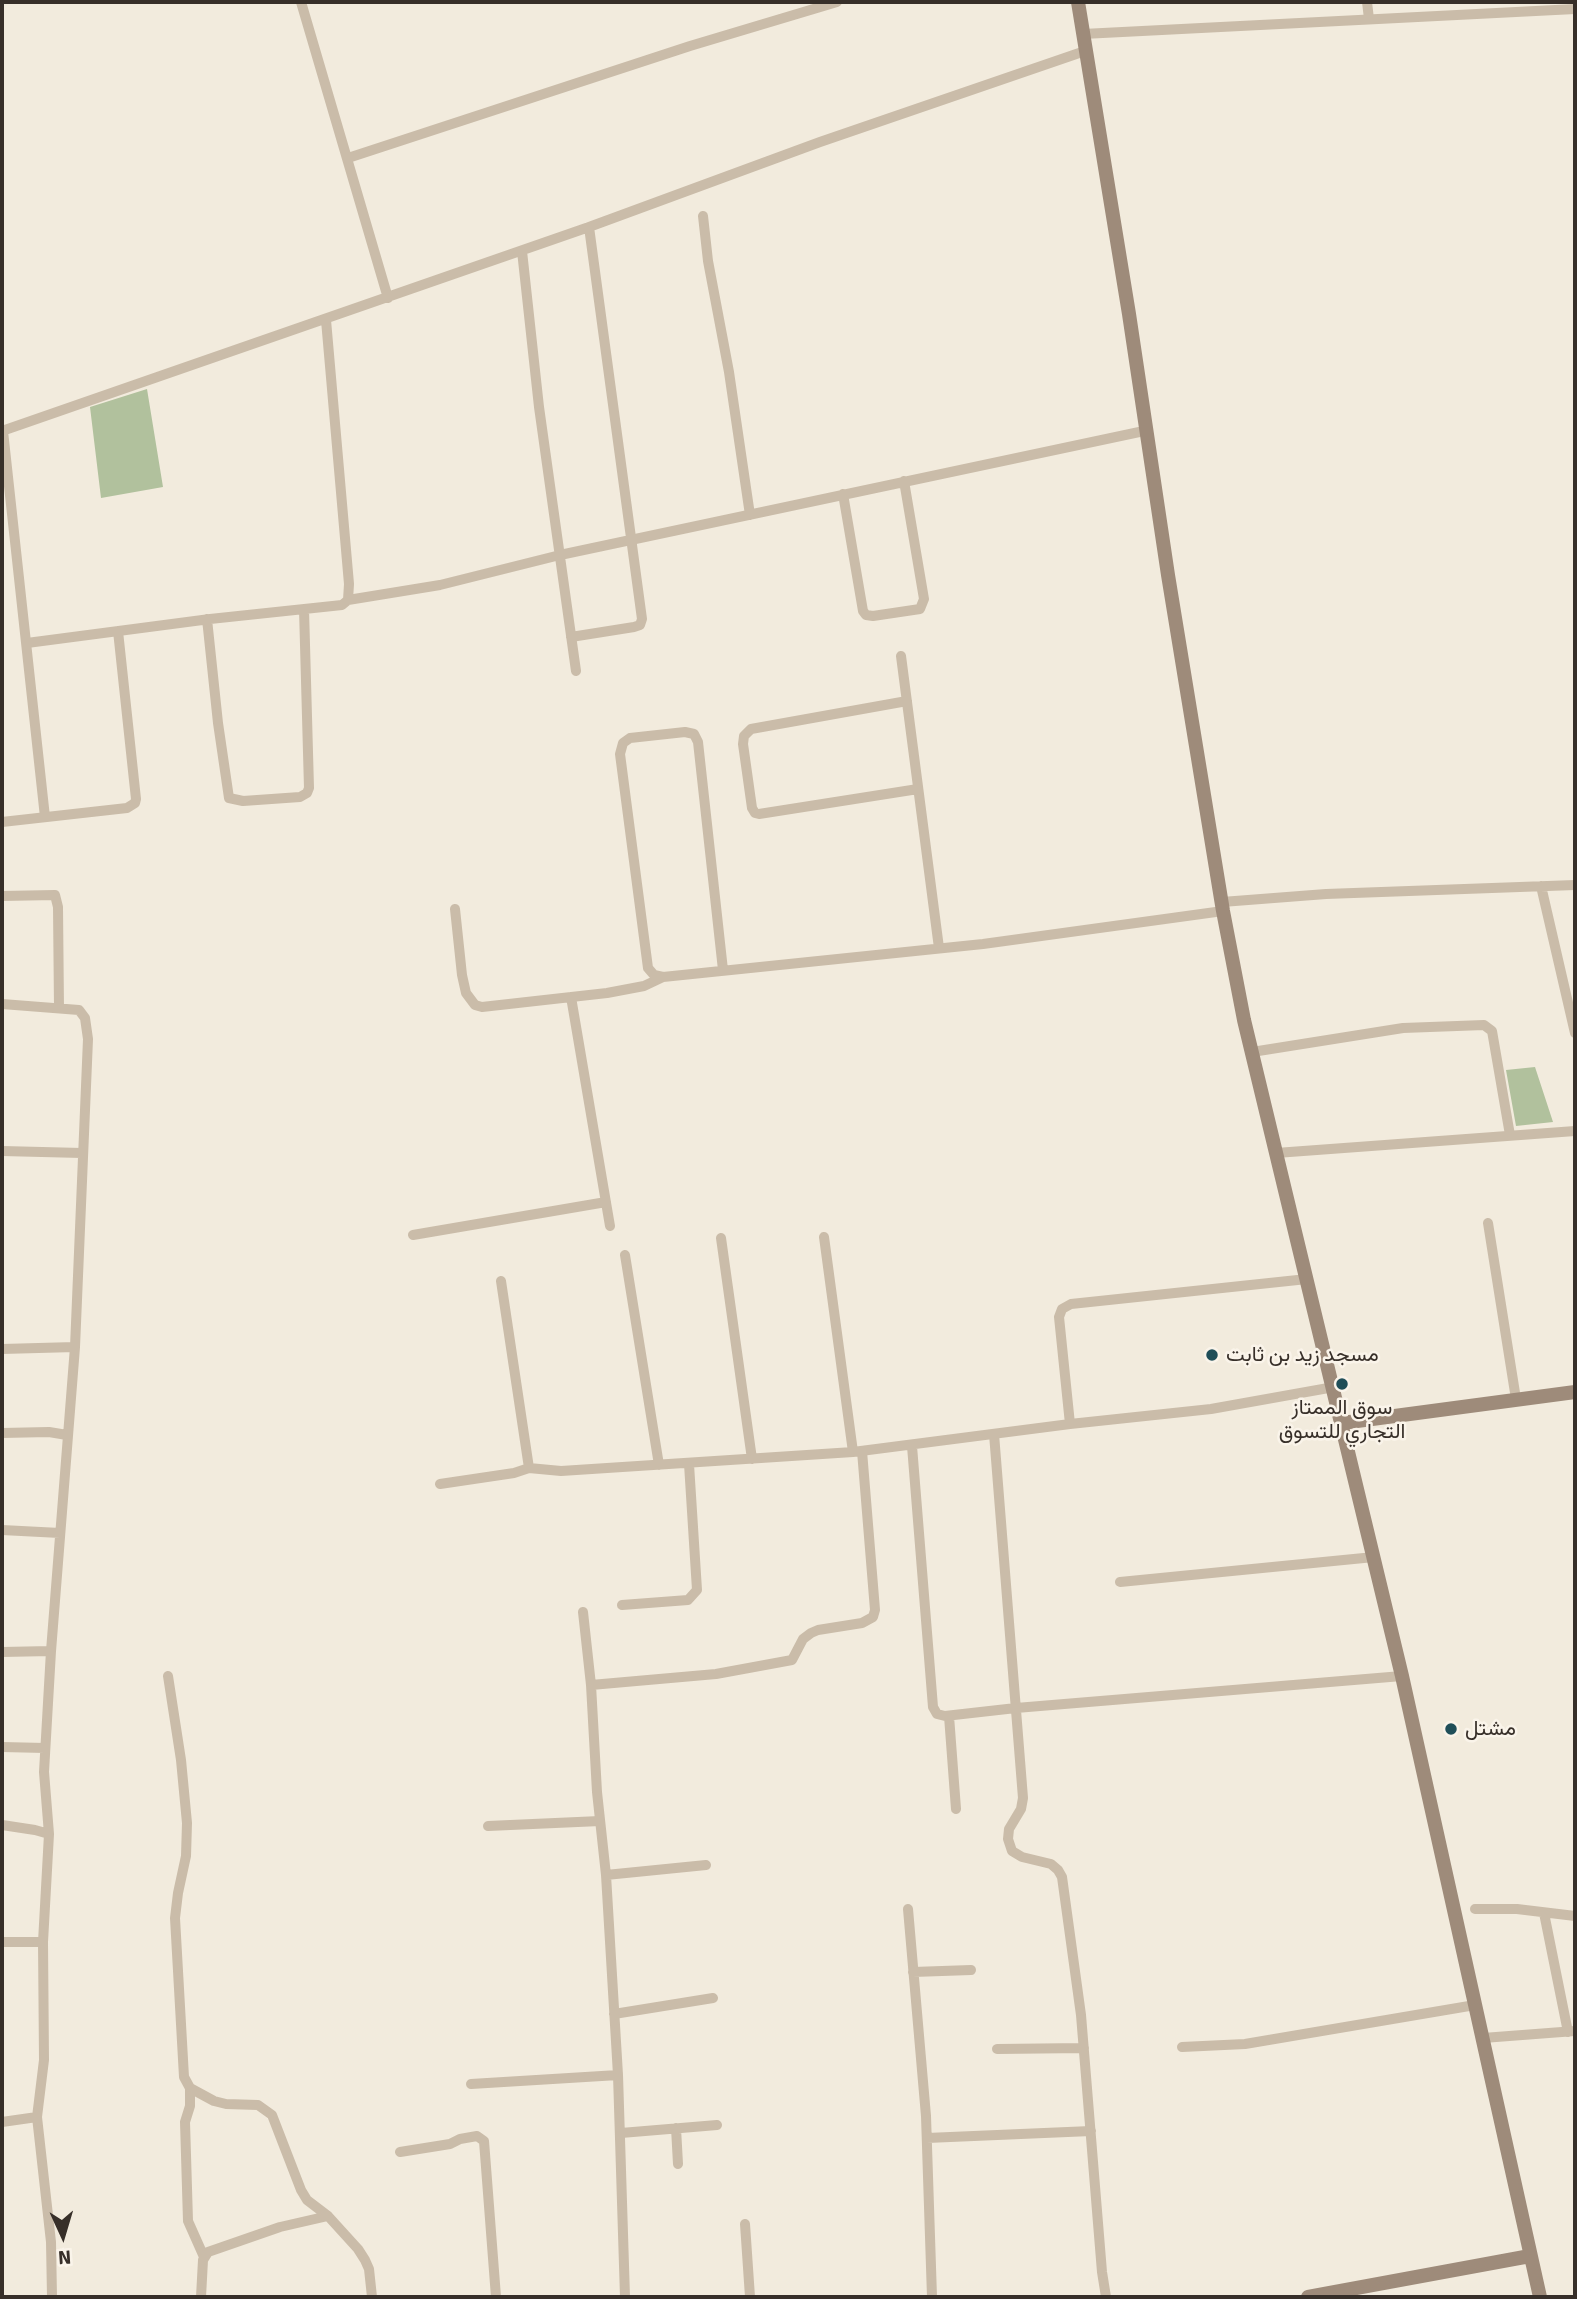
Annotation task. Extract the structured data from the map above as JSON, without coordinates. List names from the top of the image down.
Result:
{
  "places": ["مسجد زيد بن ثابت", "سوق الممتاز التجاري للتسوق", "مشتل"],
  "north": "bottom"
}
